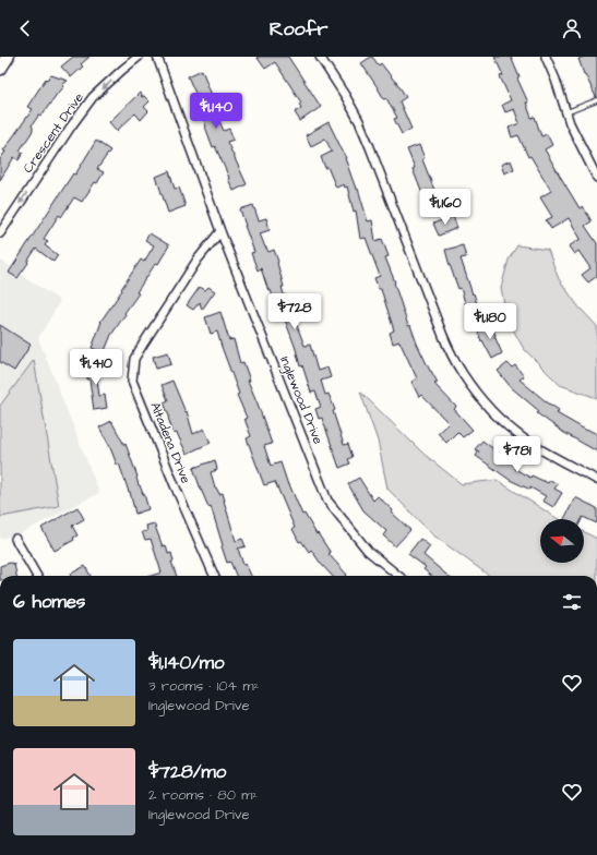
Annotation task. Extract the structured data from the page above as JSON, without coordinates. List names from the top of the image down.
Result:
{
  "streets": {
    "street": ["Crescent Drive", "Inglewood Drive", "Altadena Drive"]
  },
  "crossings": [
    ["Inglewood Drive", "Altadena Drive"]
  ],
  "one_way": ["Crescent Drive"],
  "north": "left",
  "page": {
    "header": "Roofr",
    "price": [
      "$1,140",
      "$1,160",
      "$728",
      "$1,180",
      "$1,410",
      "$781"
    ],
    "heading": "6 homes",
    "list": [
      {
        "name": "$1,140/mo",
        "note": "3 rooms · 104 m² · Inglewood Drive"
      },
      {
        "name": "$728/mo",
        "note": "2 rooms · 80 m² · Inglewood Drive"
      }
    ]
  }
}
